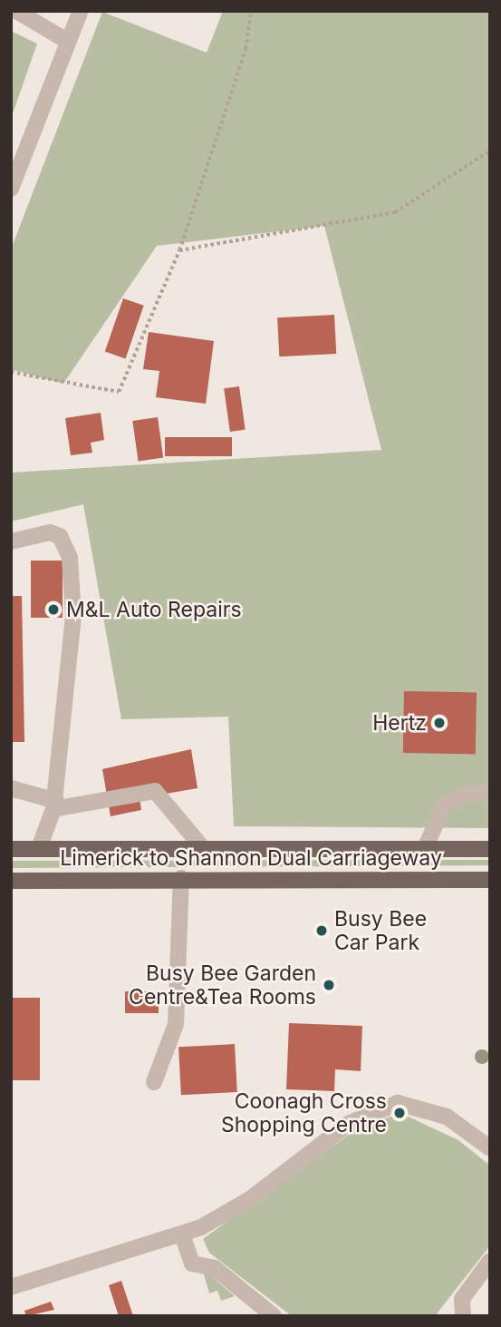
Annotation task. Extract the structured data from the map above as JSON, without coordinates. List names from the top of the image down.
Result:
{
  "streets": {
    "main road": ["Limerick to Shannon Dual Carriageway"]
  },
  "places": [
    "M&L Auto Repairs",
    "Hertz",
    "Busy Bee Car Park",
    "Busy Bee Garden Centre&Tea Rooms",
    "Coonagh Cross Shopping Centre"
  ]
}
